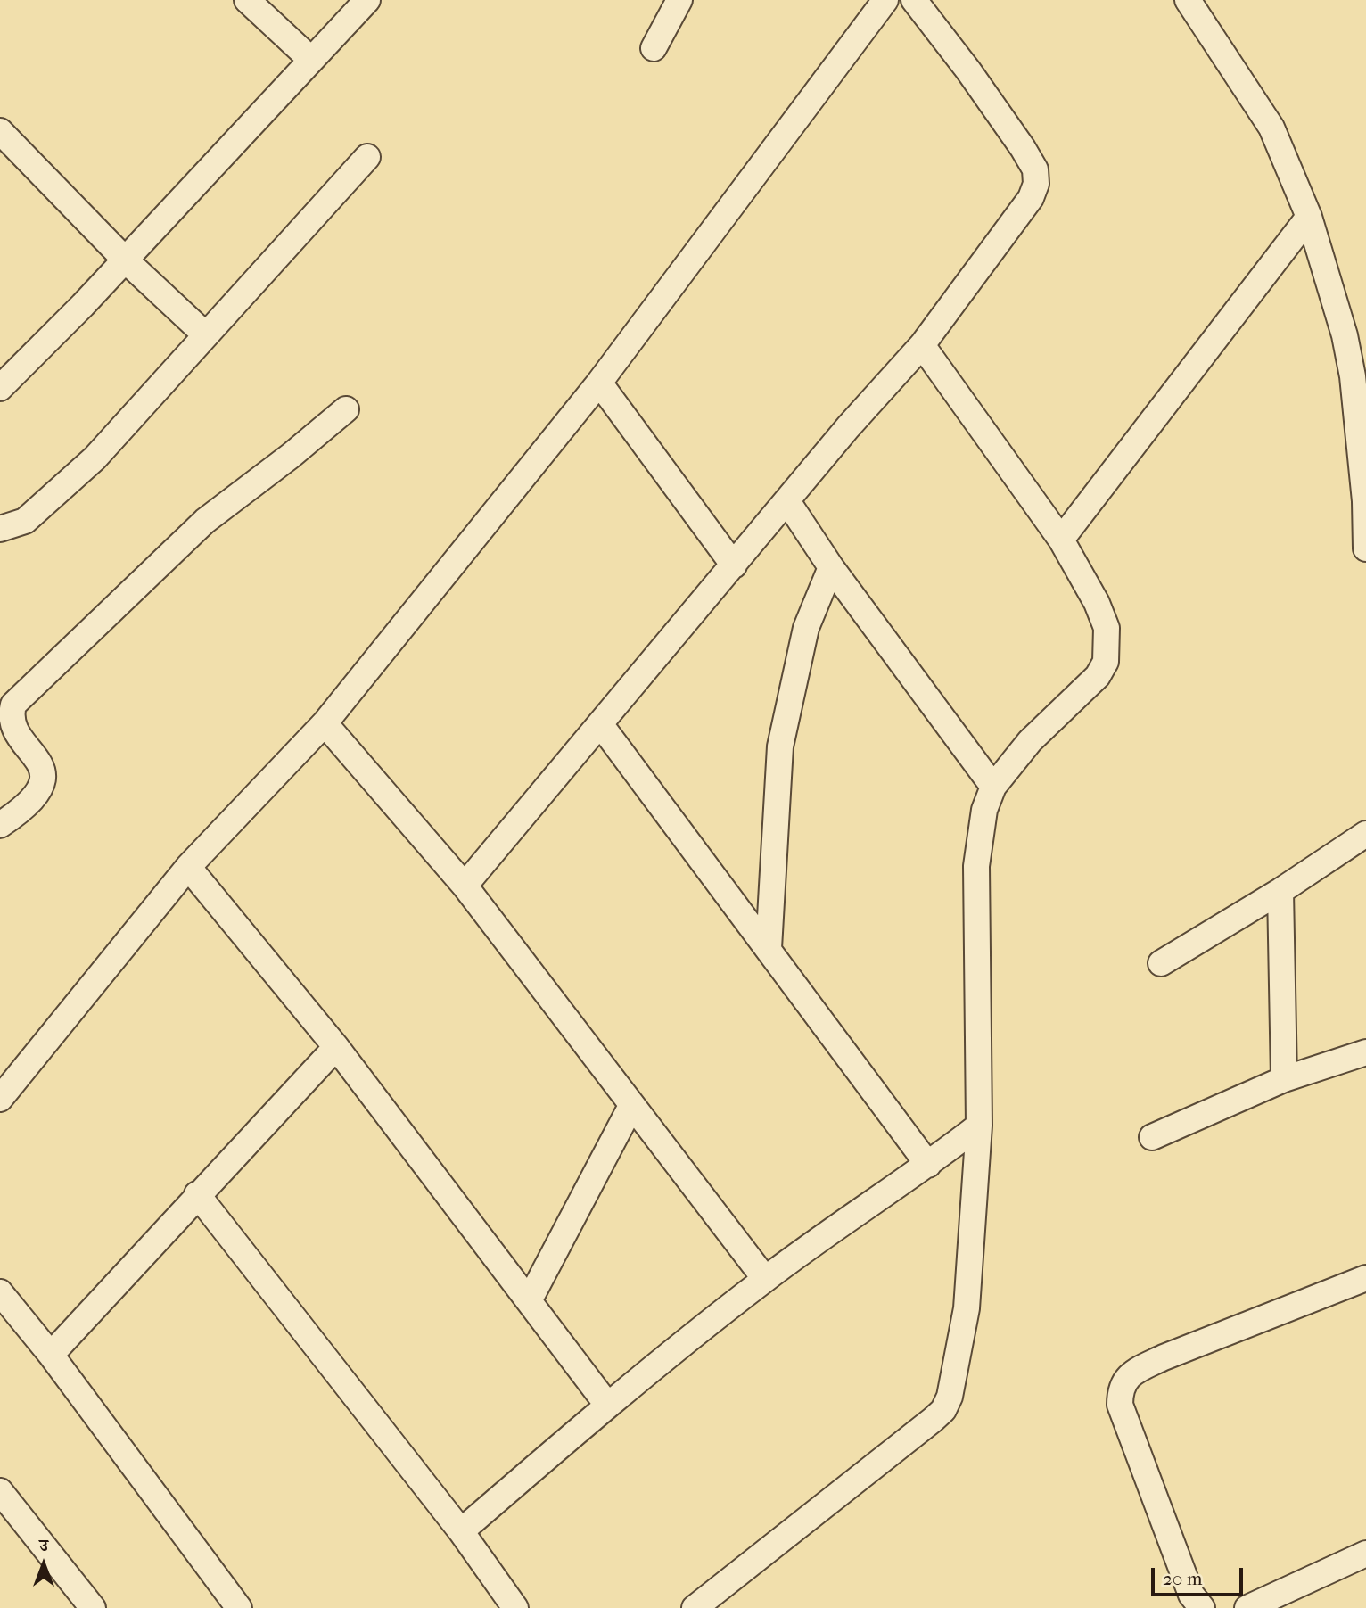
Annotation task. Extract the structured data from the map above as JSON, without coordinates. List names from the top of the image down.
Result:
{
  "scale_bar": "20 m",
  "north": "top"
}
